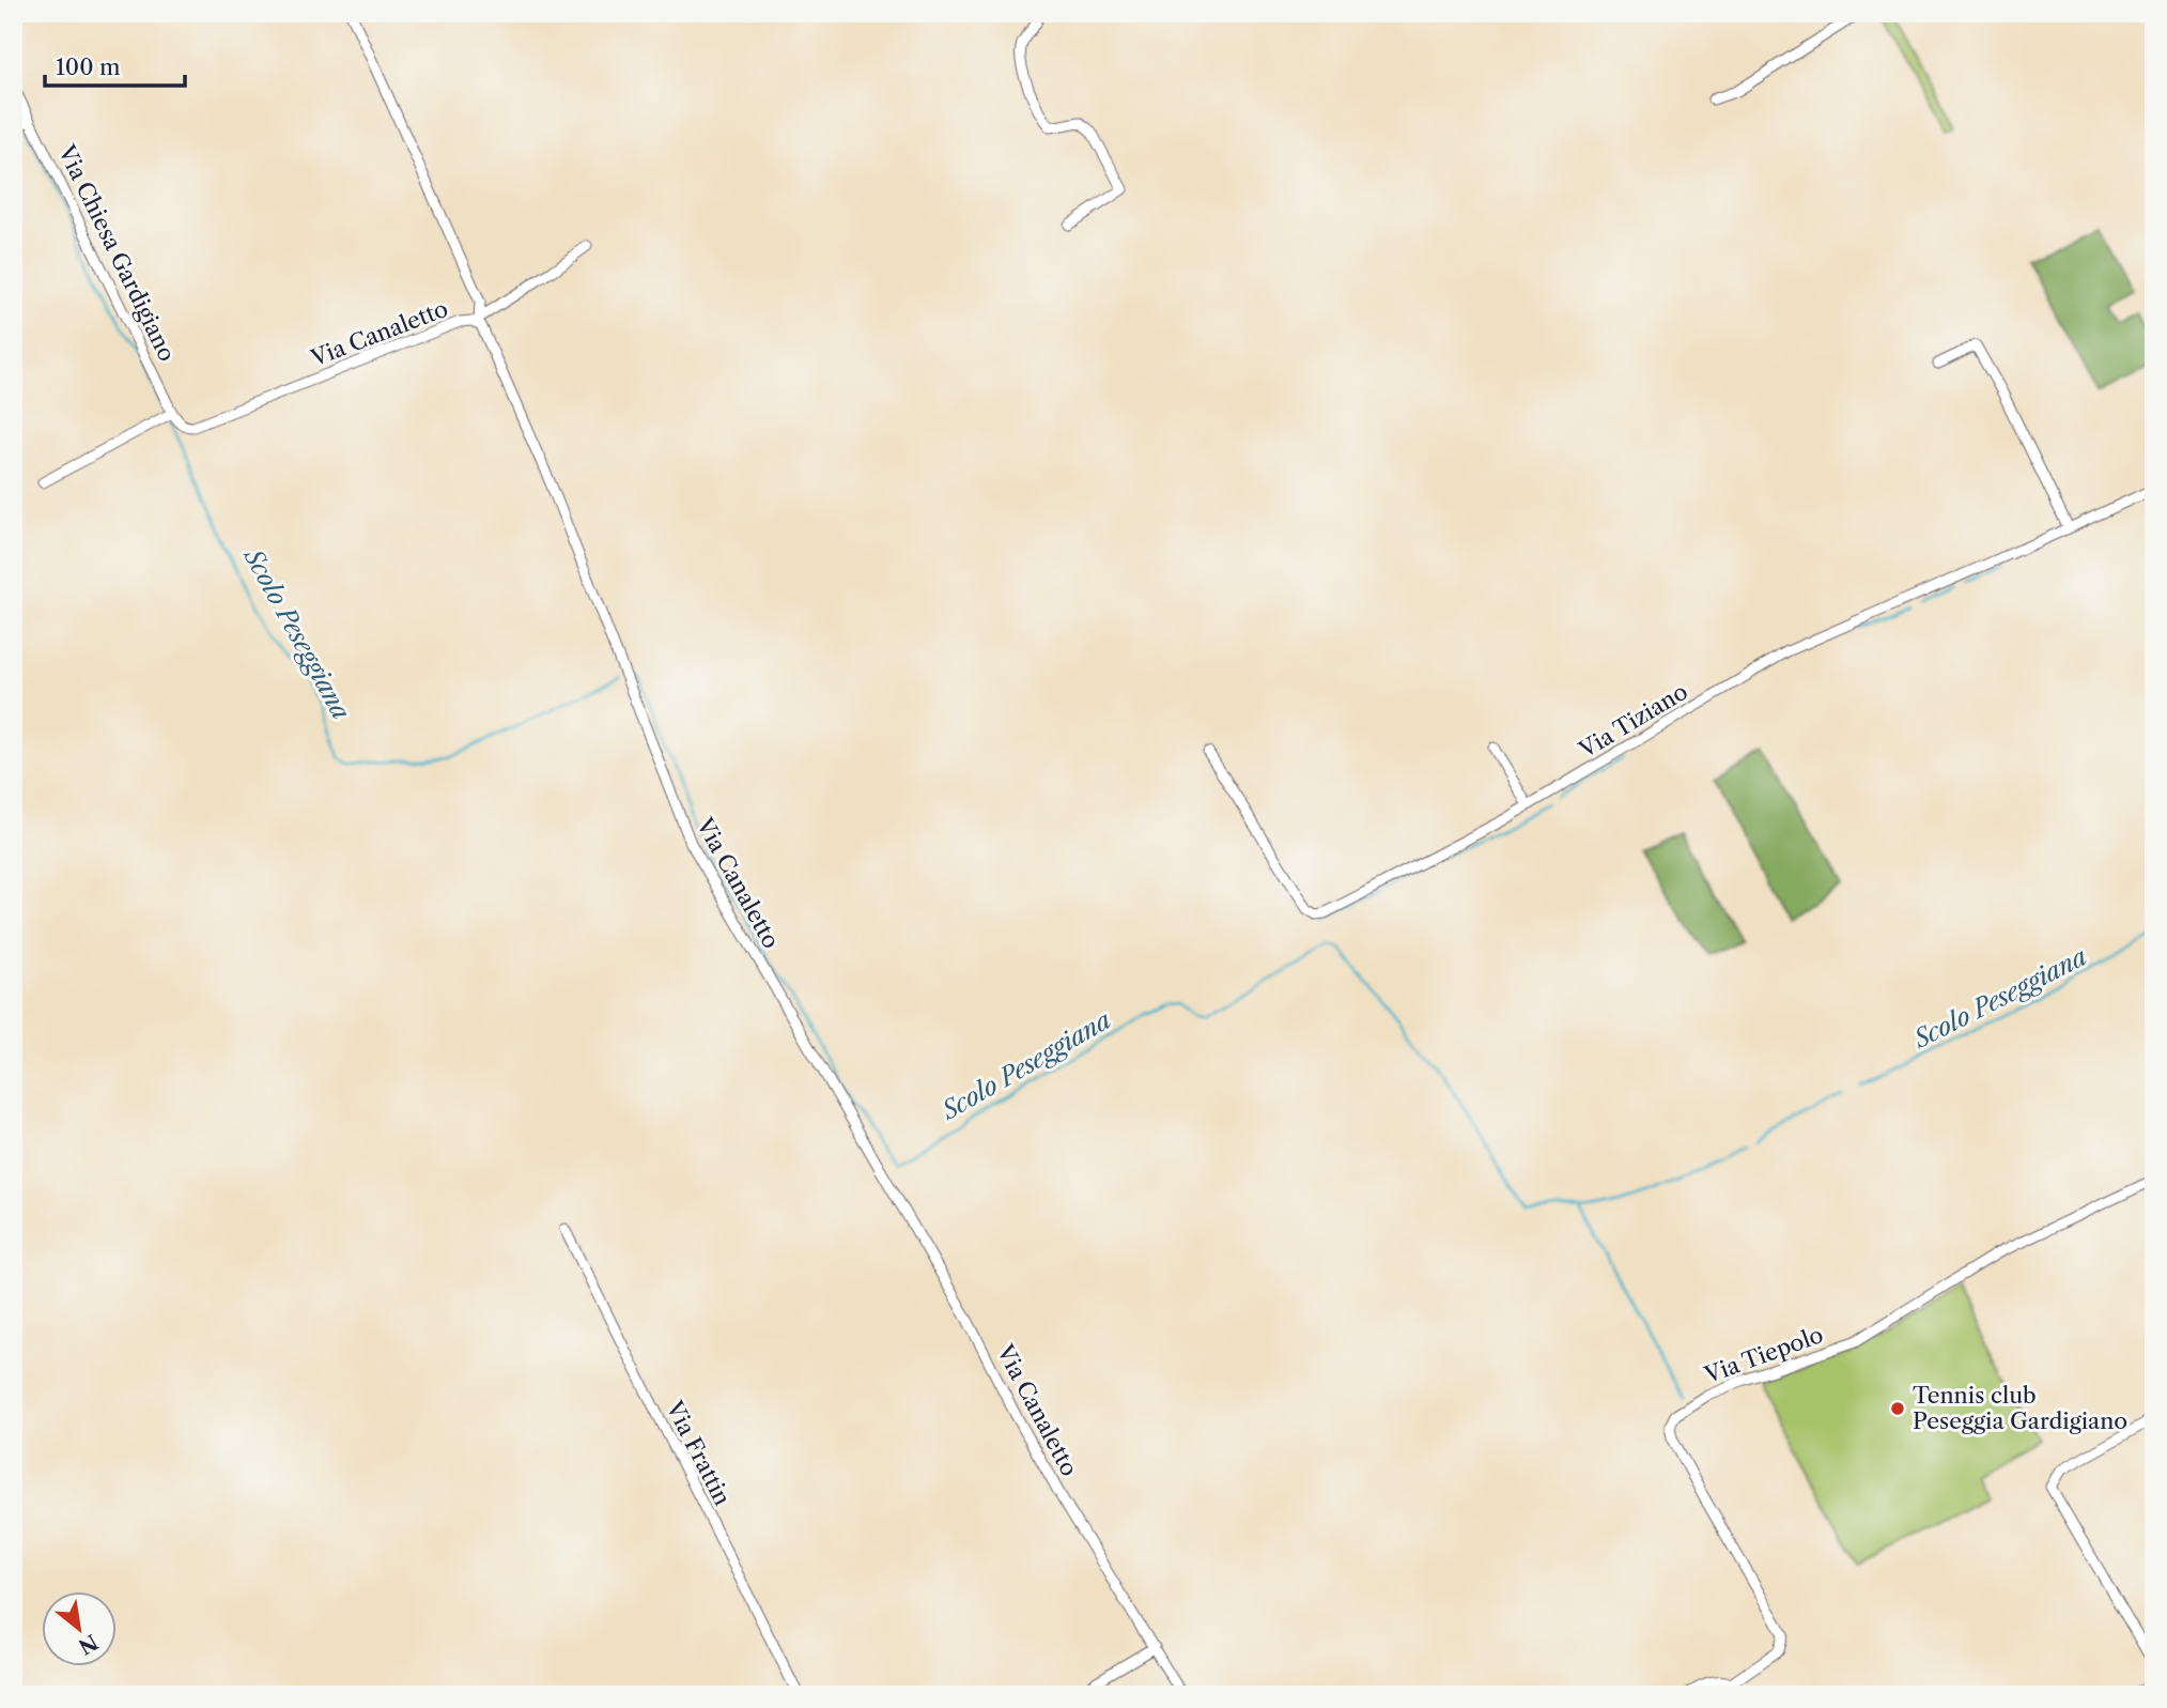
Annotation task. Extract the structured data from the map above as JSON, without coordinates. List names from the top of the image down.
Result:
{
  "streets": {
    "street": [
      "Via Chiesa Gardigiano",
      "Via Canaletto",
      "Via Tiziano",
      "Via Tiepolo",
      "Via Frattin"
    ]
  },
  "crossings": [
    ["Via Chiesa Gardigiano", "Via Canaletto"]
  ],
  "water": ["Scolo Peseggiana"],
  "places": ["Tennis club Peseggia Gardigiano"],
  "scale_bar": "100 m",
  "north": "bottom right"
}
